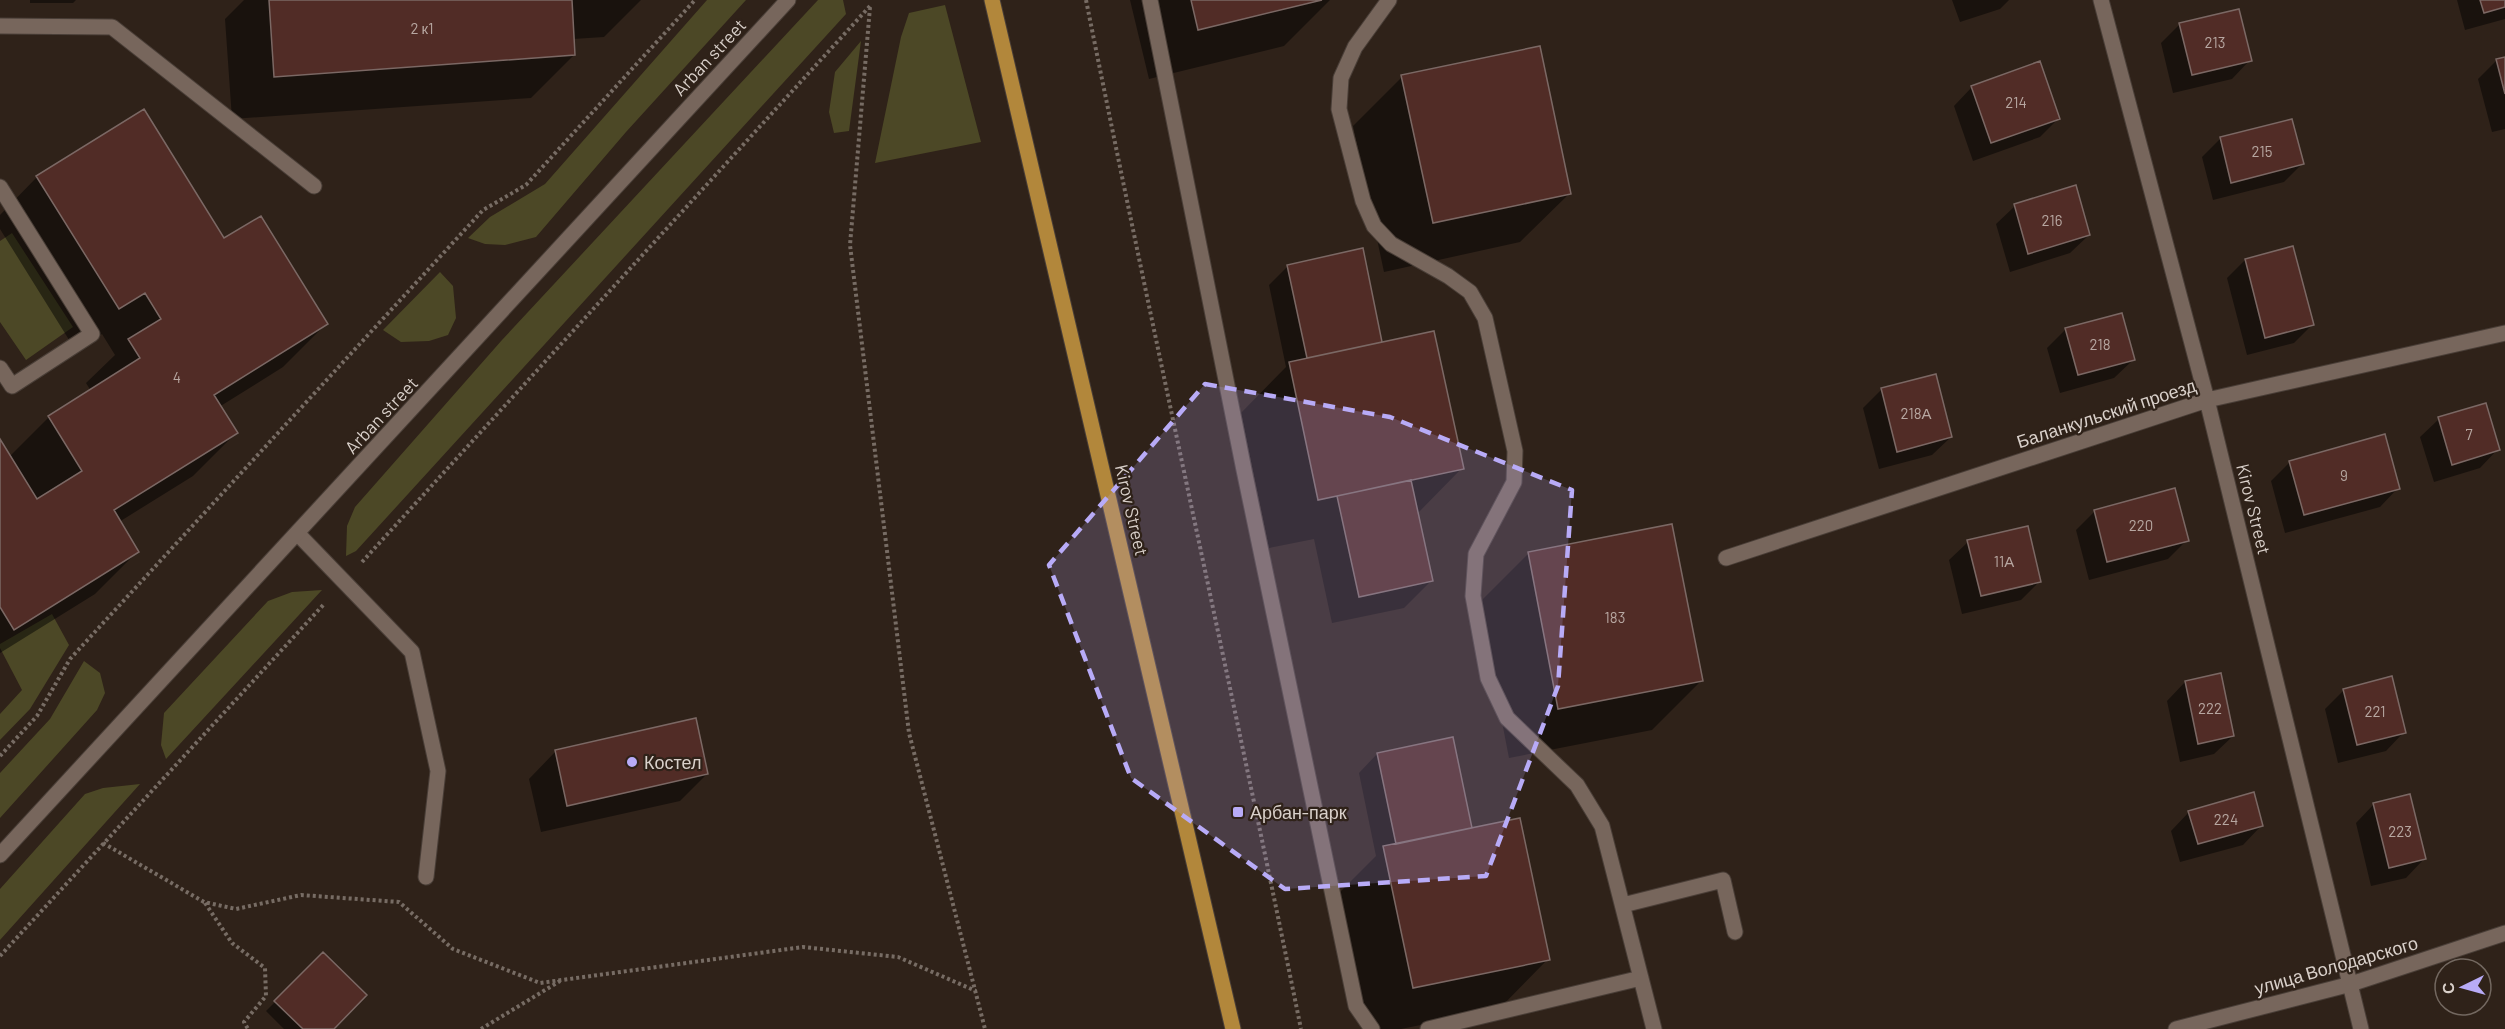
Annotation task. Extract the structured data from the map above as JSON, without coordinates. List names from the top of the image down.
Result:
{
  "streets": {
    "main road": ["Kirov Street"],
    "street": ["Arban street", "Баланкульский проезд", "улица Володарского"]
  },
  "crossings": [
    ["Баланкульский проезд", "Kirov Street"],
    ["Kirov Street", "улица Володарского"]
  ],
  "places": {
    "other": ["Костел"],
    "transit": ["Арбан-парк"]
  },
  "house_numbers": [
    "2 к1",
    "213",
    "214",
    "215",
    "216",
    "218",
    "4",
    "218А",
    "7",
    "9",
    "220",
    "11А",
    "183",
    "222",
    "221",
    "224",
    "223"
  ],
  "north": "left"
}
